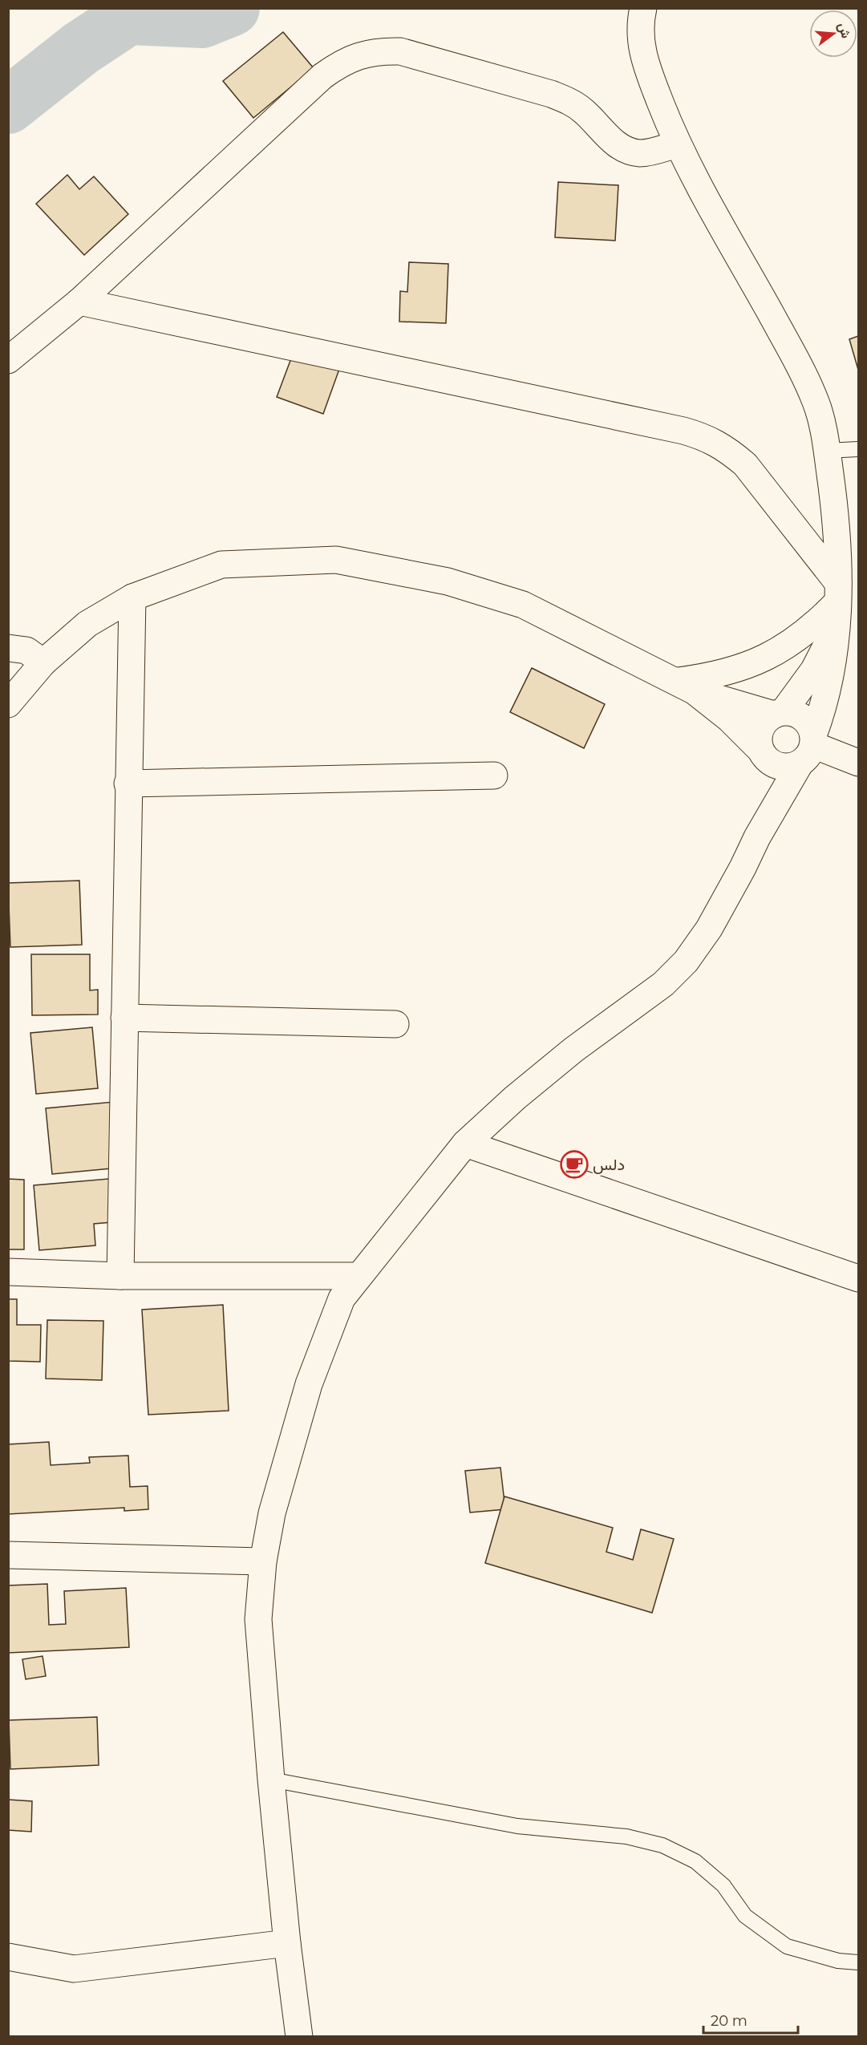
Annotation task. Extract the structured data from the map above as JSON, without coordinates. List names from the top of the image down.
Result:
{
  "places": {
    "cafe": ["دلس"]
  },
  "scale_bar": "20 m",
  "north": "right"
}
